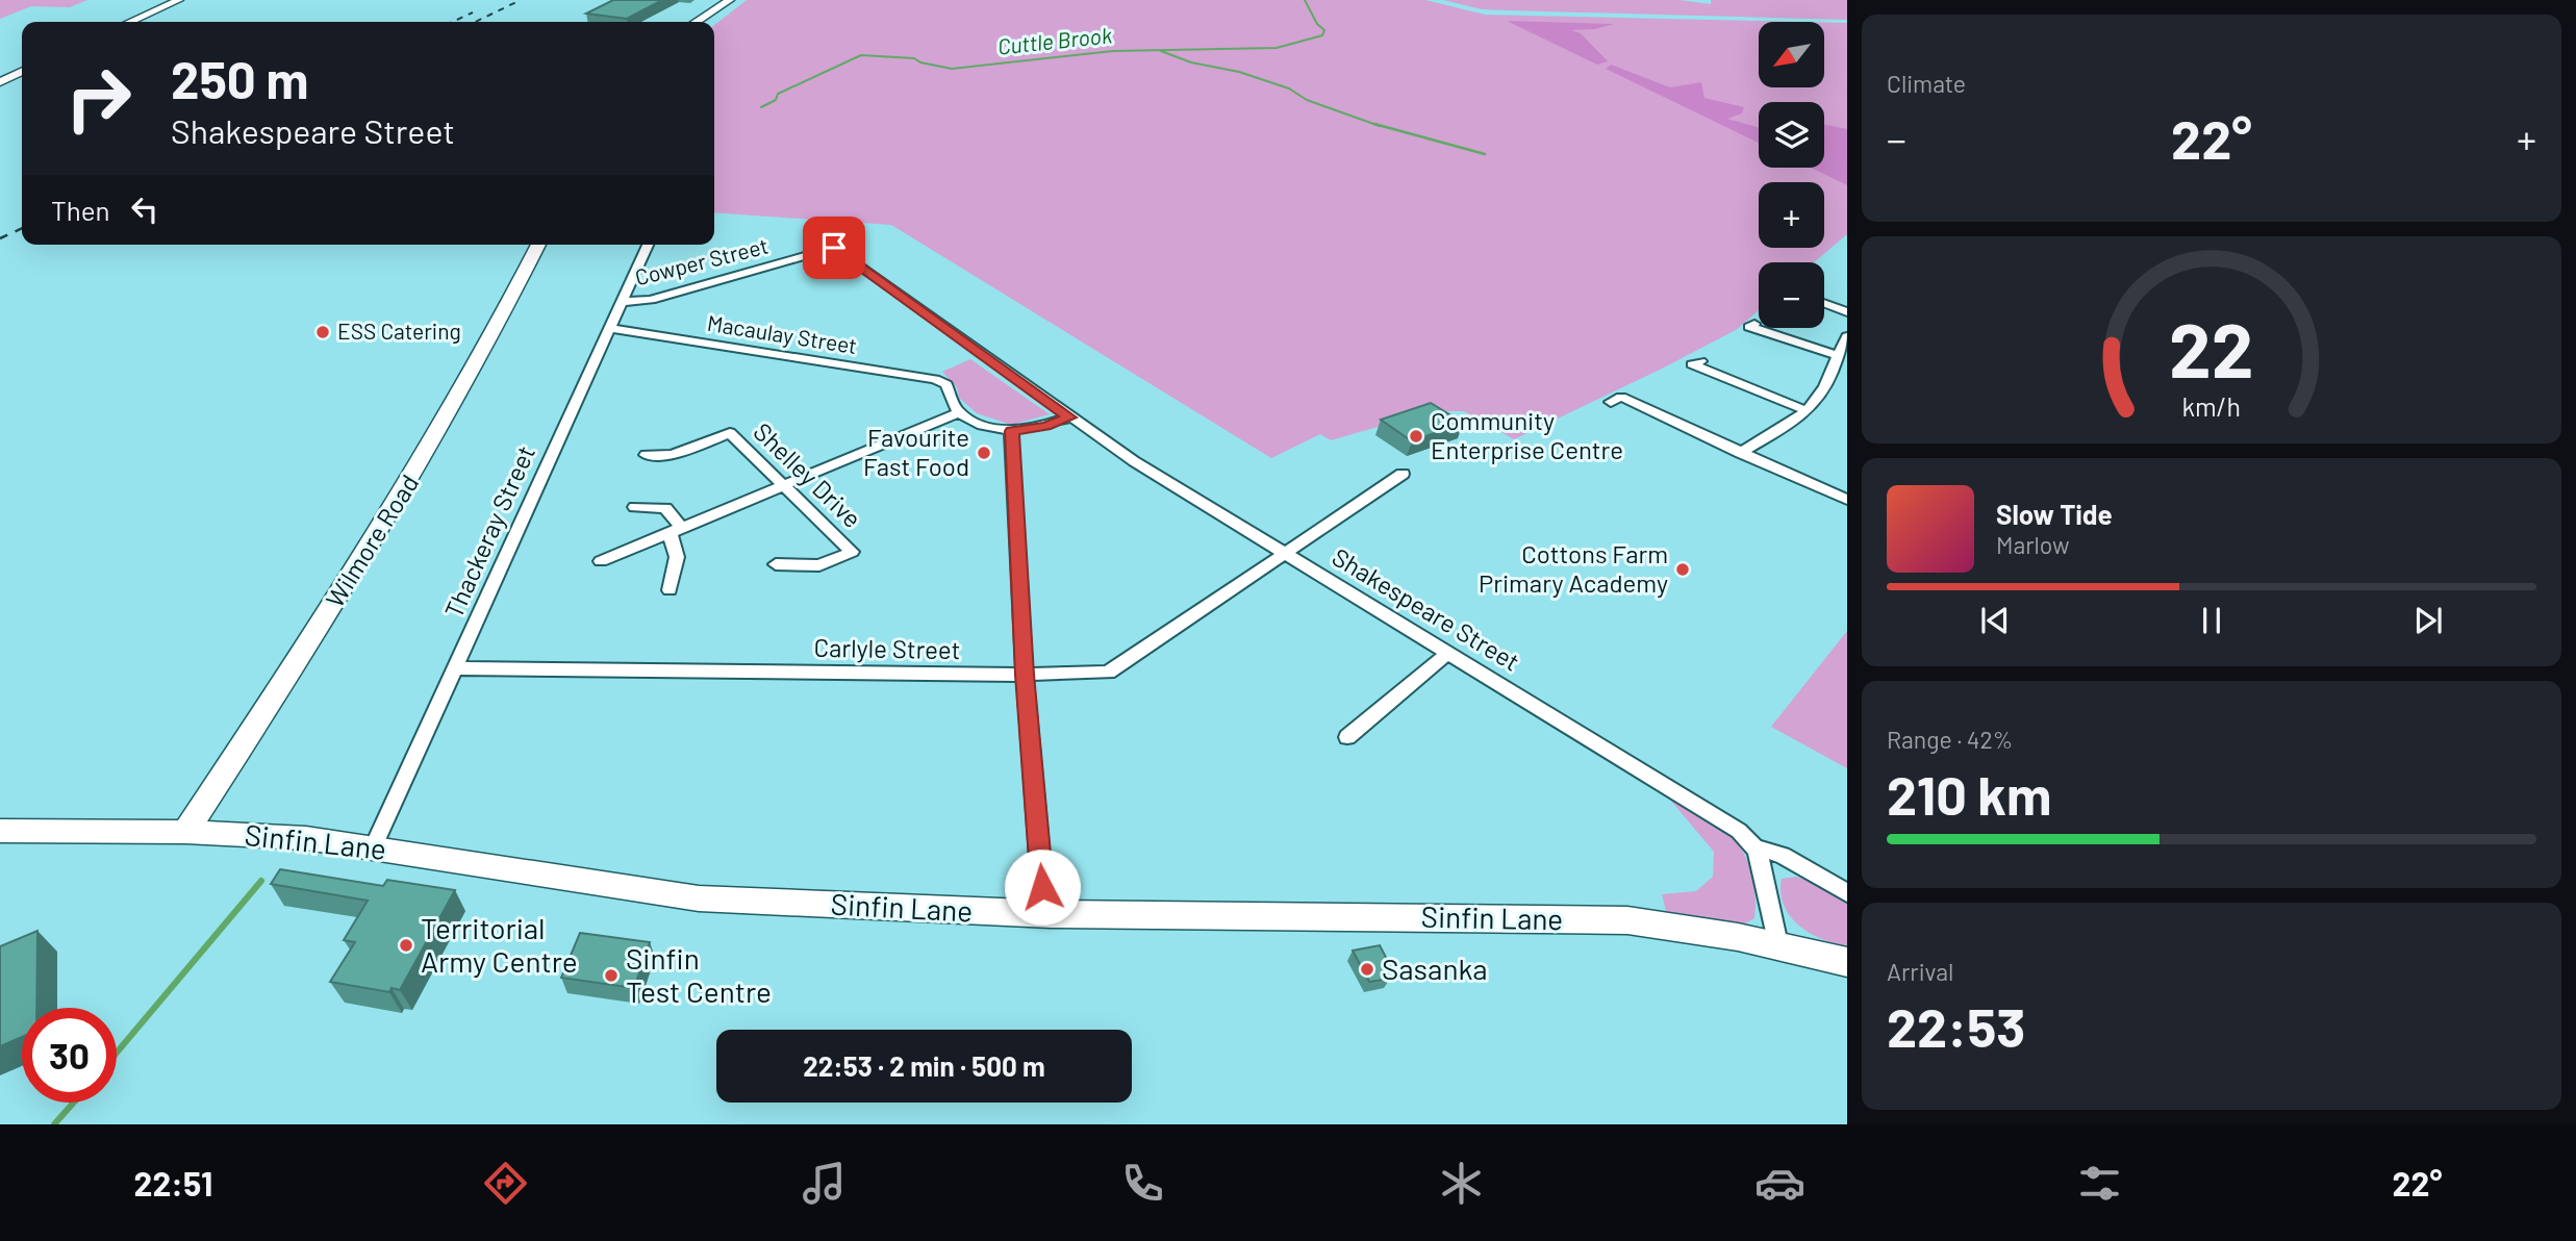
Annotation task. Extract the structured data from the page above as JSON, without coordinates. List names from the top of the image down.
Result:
{
  "streets": {
    "street": [
      "Cowper Street",
      "Macaulay Street",
      "Shelley Drive",
      "Thackeray Street",
      "Wilmore Road",
      "Shakespeare Street",
      "Carlyle Street",
      "Sinfin Lane"
    ]
  },
  "crossings": [
    ["Cowper Street", "Thackeray Street"],
    ["Cowper Street", "Shakespeare Street"],
    ["Macaulay Street", "Thackeray Street"],
    ["Thackeray Street", "Carlyle Street"],
    ["Thackeray Street", "Sinfin Lane"],
    ["Wilmore Road", "Sinfin Lane"],
    ["Shakespeare Street", "Carlyle Street"]
  ],
  "water": ["Cuttle Brook"],
  "places": [
    "ESS Catering",
    "Community Enterprise Centre",
    "Favourite Fast Food",
    "Cottons Farm Primary Academy",
    "Territorial Army Centre",
    "Sasanka",
    "Sinfin Test Centre"
  ],
  "north": "bottom left",
  "page": {
    "tile": [
      "Climate",
      ["Range · 42%", "210 km"],
      ["Arrival", "22:53"]
    ],
    "map_buttons": ["+", "−"],
    "turn": ["250 m", "Shakespeare Street"],
    "heat": ["−", "22°", "+"],
    "then": "Then",
    "song": ["Slow Tide", "Marlow"],
    "limit": "30",
    "trip": "22:53 · 2 min · 500 m",
    "tabs": ["22:51", "22°"],
    "gauge": ["22", "km/h"]
  }
}
